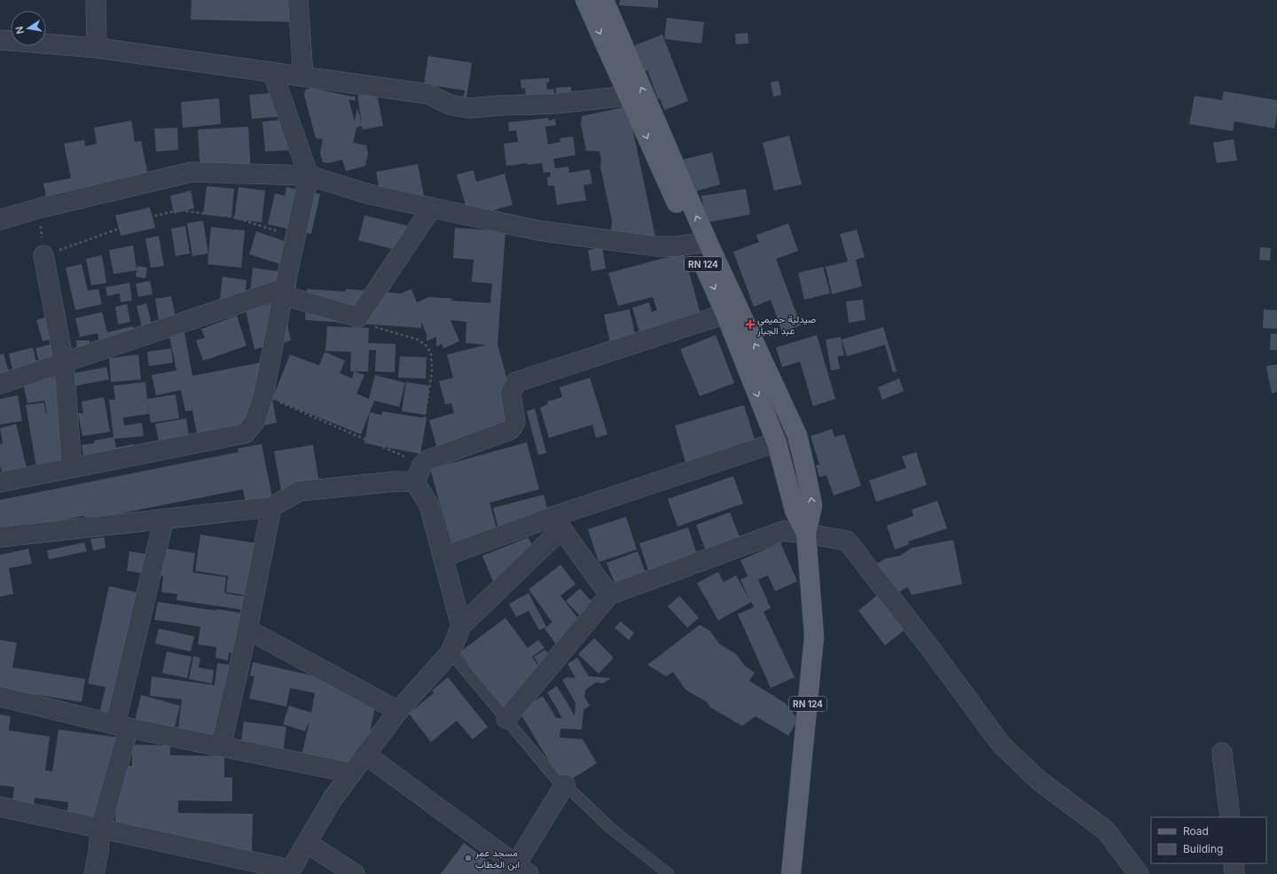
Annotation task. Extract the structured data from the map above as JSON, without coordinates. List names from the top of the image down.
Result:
{
  "streets": {
    "main road": ["RN 124"]
  },
  "places": {
    "health": ["صيدلية حميمي عبد الجبار"],
    "other": ["مسجد عمر ابن الخطاب"]
  },
  "legend": ["Road", "Building"],
  "north": "left"
}
